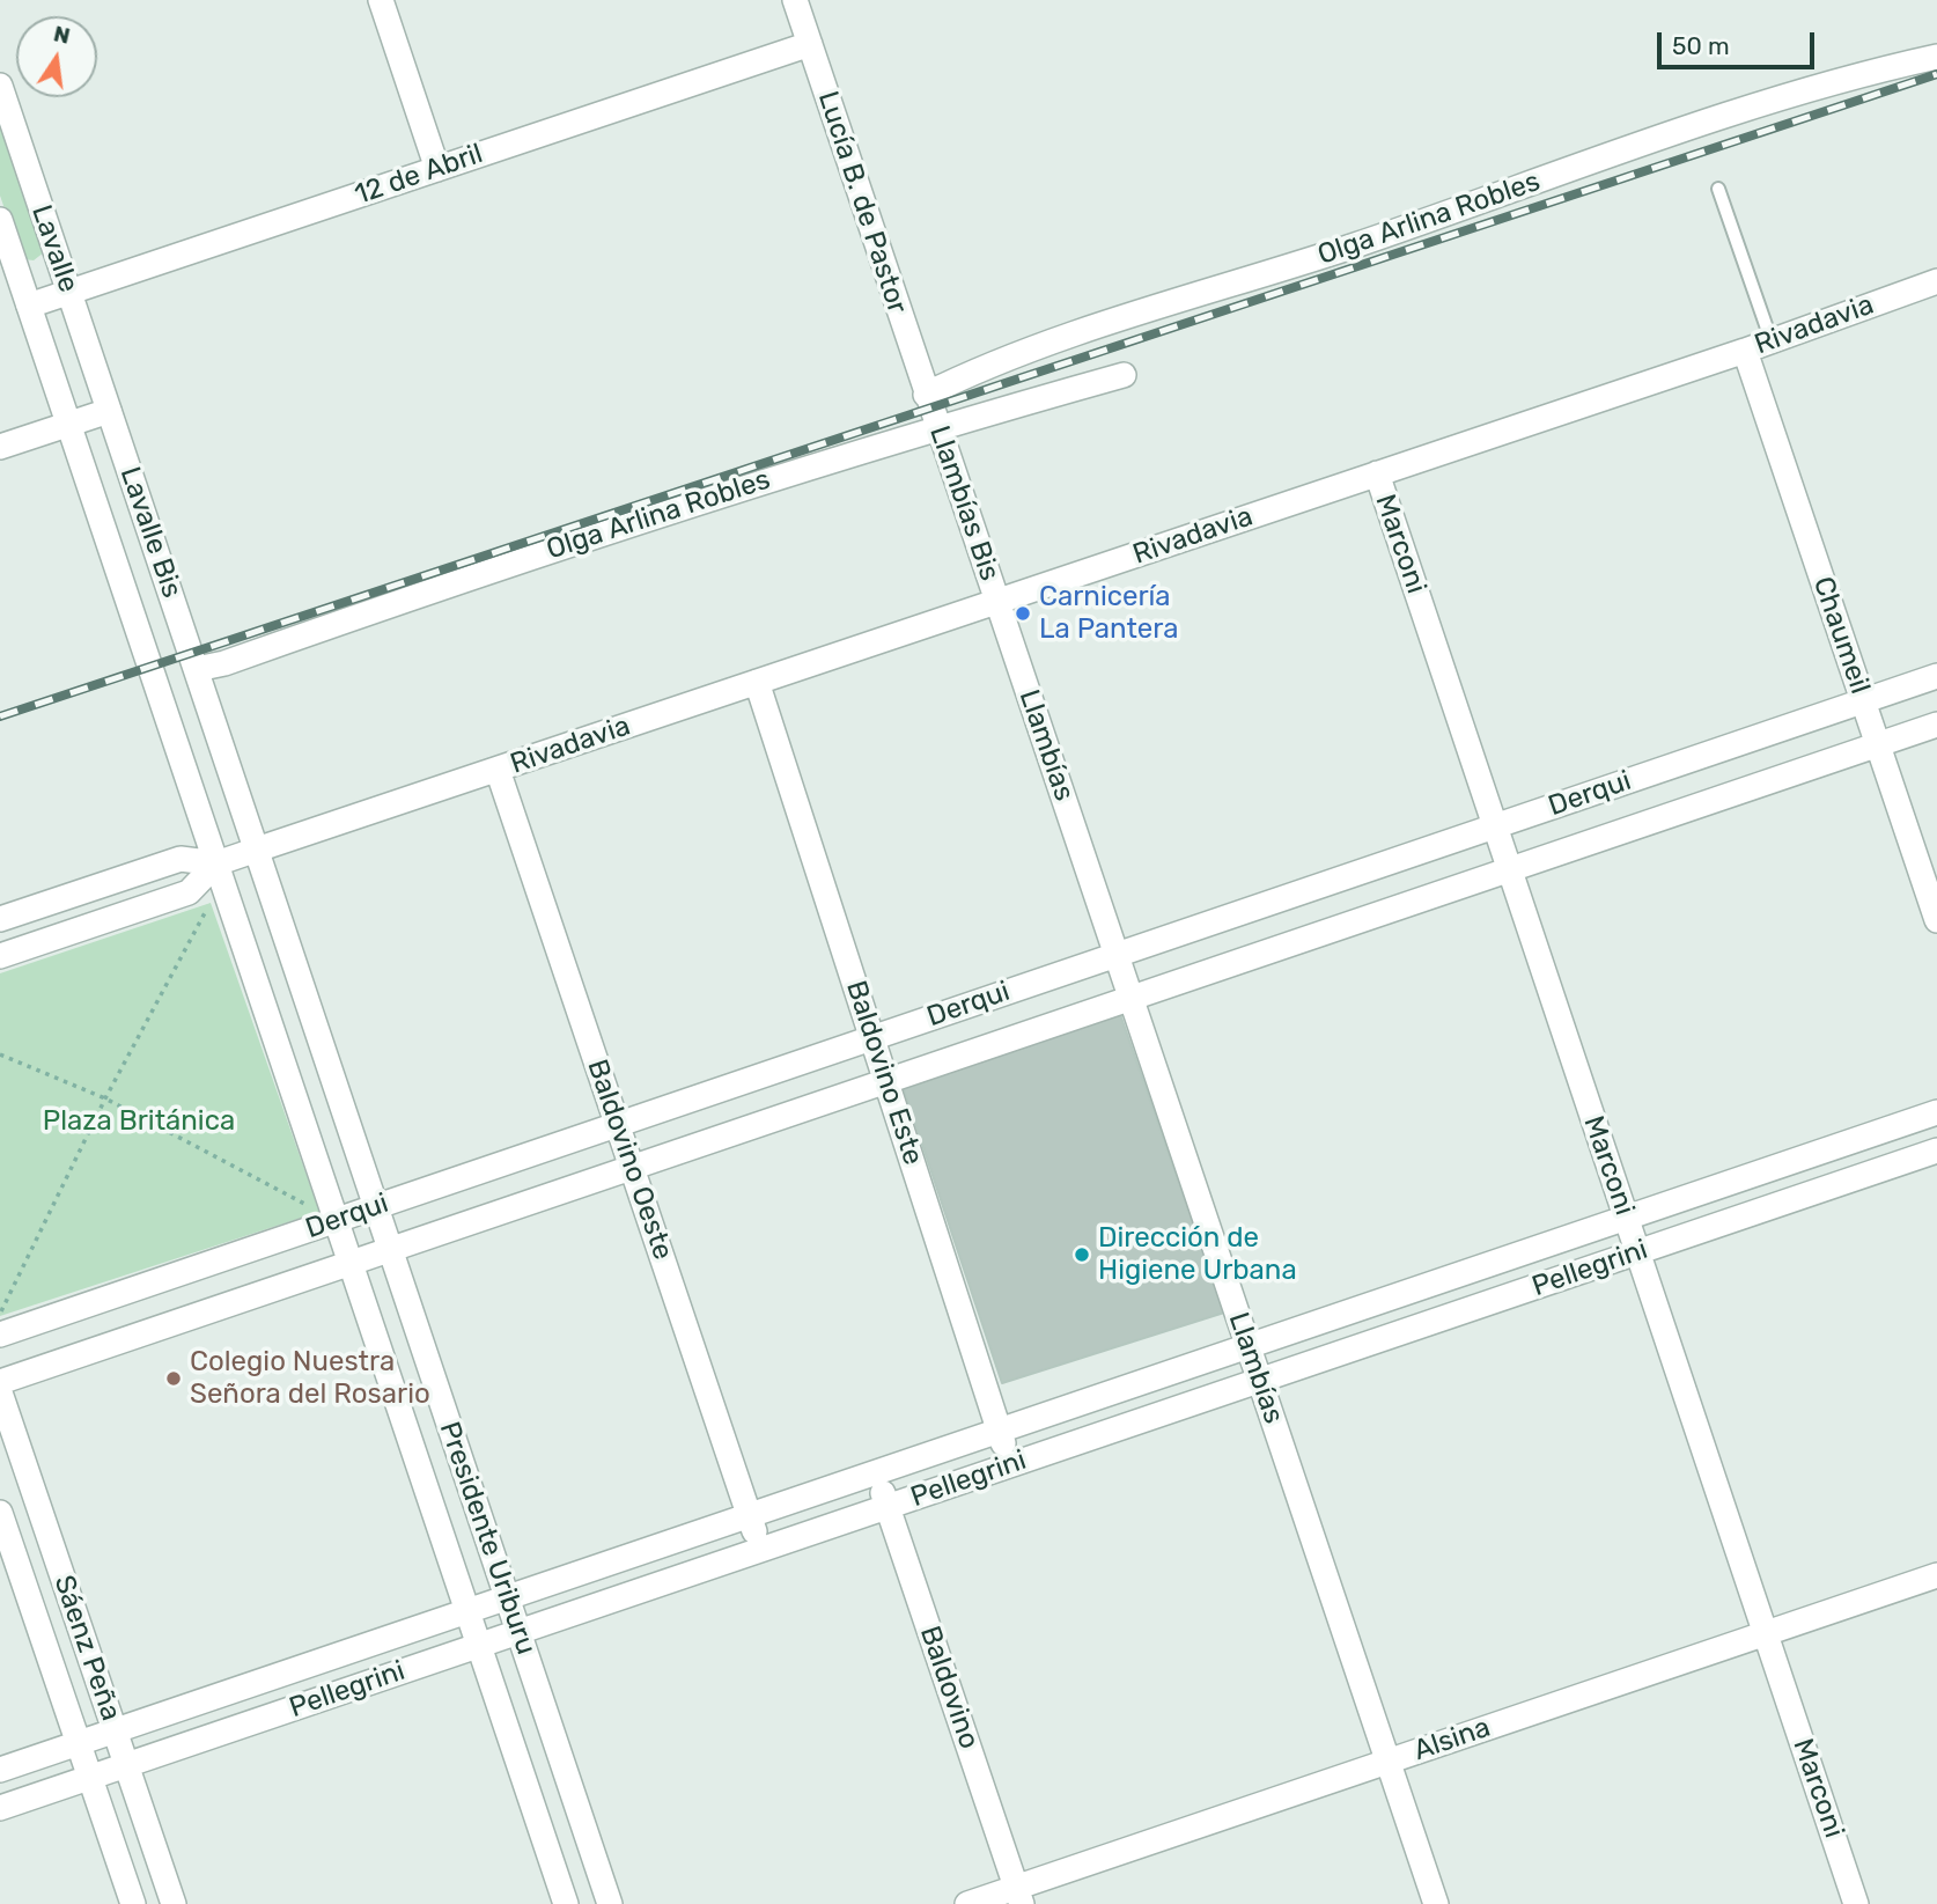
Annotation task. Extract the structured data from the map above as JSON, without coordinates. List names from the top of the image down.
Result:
{
  "streets": {
    "street": [
      "12 de Abril",
      "Lucía B. de Pastor",
      "Olga Arlina Robles",
      "Lavalle",
      "Rivadavia",
      "Llambías Bis",
      "Lavalle Bis",
      "Marconi",
      "Chaumeil",
      "Llambías",
      "Derqui",
      "Baldovino Este",
      "Baldovino Oeste",
      "Pellegrini",
      "Presidente Uriburu",
      "Sáenz Peña",
      "Baldovino",
      "Alsina"
    ]
  },
  "crossings": [
    ["12 de Abril", "Lucía B. de Pastor"],
    ["12 de Abril", "Lavalle"],
    ["Lucía B. de Pastor", "Olga Arlina Robles"],
    ["Lucía B. de Pastor", "Llambías Bis"],
    ["Olga Arlina Robles", "Llambías Bis"],
    ["Olga Arlina Robles", "Lavalle Bis"],
    ["Lavalle", "Lavalle Bis"],
    ["Rivadavia", "Llambías Bis"],
    ["Rivadavia", "Lavalle Bis"],
    ["Rivadavia", "Marconi"],
    ["Rivadavia", "Chaumeil"],
    ["Rivadavia", "Llambías"],
    ["Rivadavia", "Baldovino Este"],
    ["Rivadavia", "Baldovino Oeste"],
    ["Rivadavia", "Presidente Uriburu"],
    ["Llambías Bis", "Llambías"],
    ["Lavalle Bis", "Presidente Uriburu"],
    ["Marconi", "Derqui"],
    ["Marconi", "Pellegrini"],
    ["Marconi", "Alsina"],
    ["Chaumeil", "Derqui"],
    ["Llambías", "Derqui"],
    ["Llambías", "Pellegrini"],
    ["Llambías", "Alsina"],
    ["Derqui", "Baldovino Este"],
    ["Derqui", "Baldovino Oeste"],
    ["Derqui", "Presidente Uriburu"],
    ["Baldovino Este", "Pellegrini"],
    ["Baldovino Oeste", "Pellegrini"],
    ["Pellegrini", "Presidente Uriburu"],
    ["Pellegrini", "Sáenz Peña"],
    ["Pellegrini", "Baldovino"],
    ["Baldovino", "Alsina"]
  ],
  "parks": ["Plaza Británica"],
  "places": ["Carnicería La Pantera", "Dirección de Higiene Urbana", "Colegio Nuestra Señora del Rosario"],
  "scale_bar": "50 m",
  "north": "top"
}
